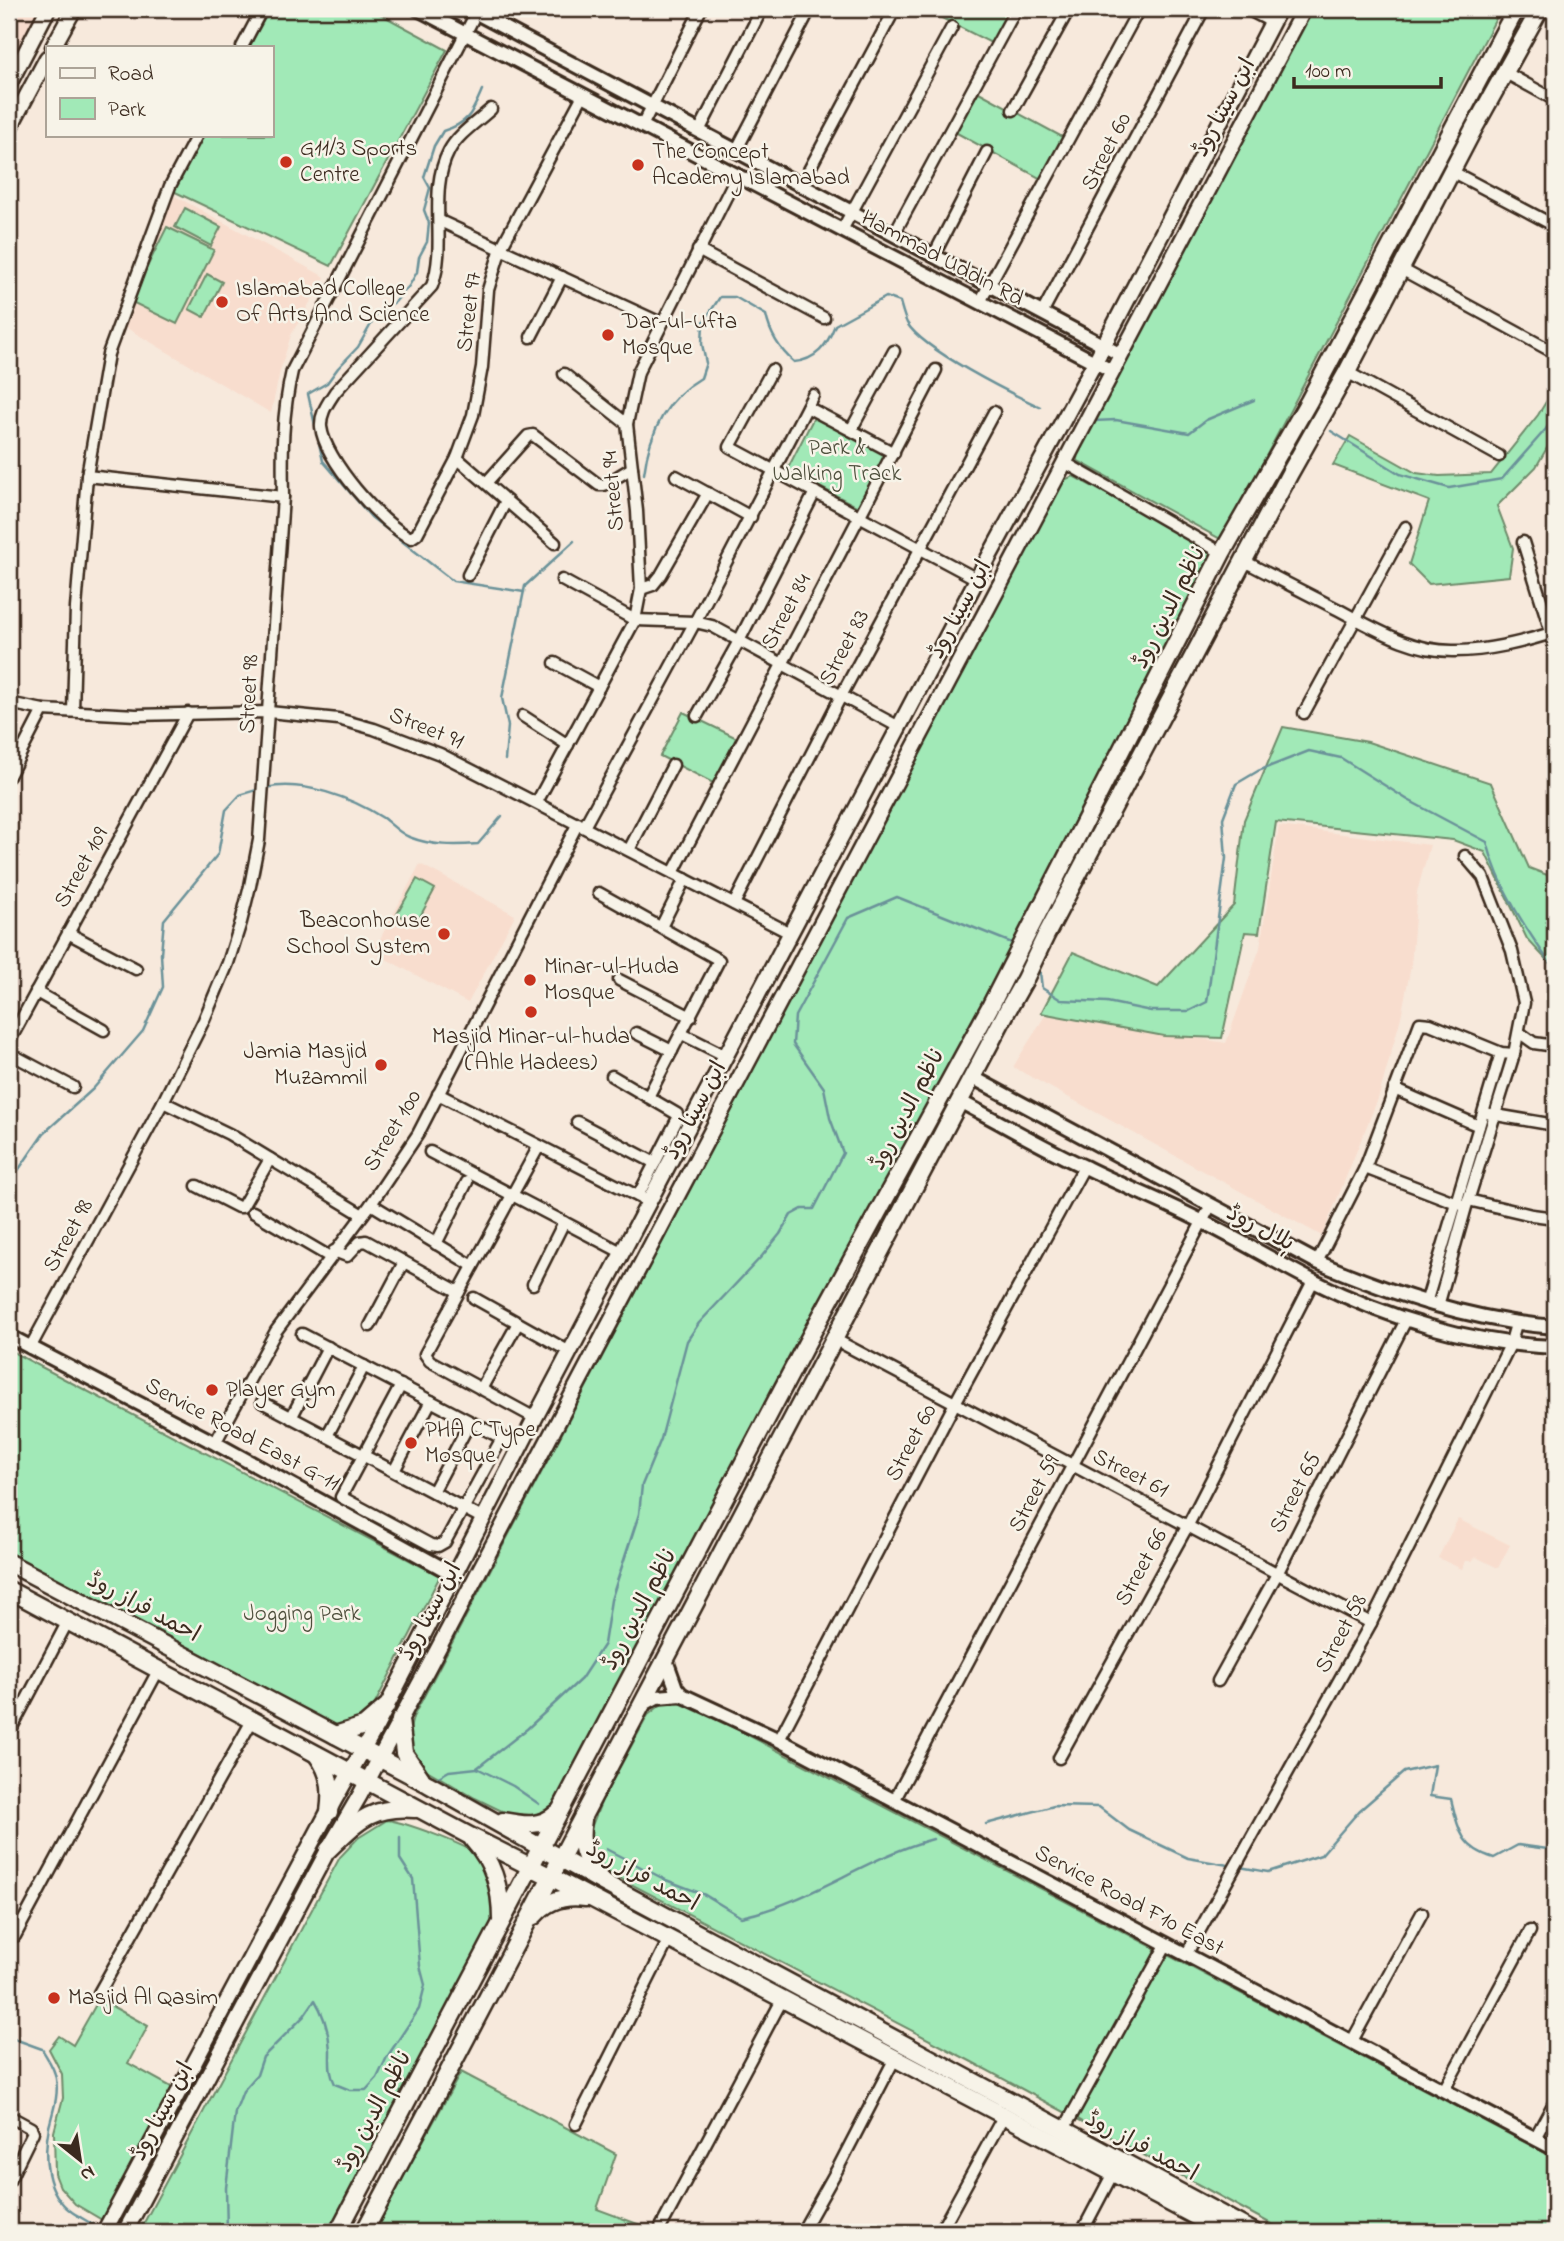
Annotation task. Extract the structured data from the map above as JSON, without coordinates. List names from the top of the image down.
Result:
{
  "streets": {
    "main road": ["ابن سینا روڈ", "ناظم الدین روڈ", "احمد فراز روڈ"],
    "street": [
      "Street 60",
      "Hammad Uddin Rd",
      "Street 97",
      "Street 94",
      "Street 84",
      "Street 83",
      "Street 98",
      "Street 91",
      "Street 109",
      "Street 100",
      "ہلال روڈ",
      "Service Road East G-11",
      "Street 61",
      "Street 65",
      "Street 59",
      "Street 66",
      "Street 58",
      "Service Road F10 East"
    ]
  },
  "crossings": [
    ["ابن سینا روڈ", "Hammad Uddin Rd"],
    ["ابن سینا روڈ", "Street 91"],
    ["ابن سینا روڈ", "Service Road East G-11"],
    ["ابن سینا روڈ", "احمد فراز روڈ"],
    ["Street 60", "Hammad Uddin Rd"],
    ["Street 60", "ہلال روڈ"],
    ["Street 60", "Street 61"],
    ["Street 60", "Service Road F10 East"],
    ["Hammad Uddin Rd", "Street 97"],
    ["Hammad Uddin Rd", "Street 94"],
    ["Hammad Uddin Rd", "Street 98"],
    ["Street 94", "Street 91"],
    ["ناظم الدین روڈ", "ہلال روڈ"],
    ["ناظم الدین روڈ", "Street 61"],
    ["ناظم الدین روڈ", "احمد فراز روڈ"],
    ["Street 84", "Street 91"],
    ["Street 83", "Street 91"],
    ["Street 98", "Street 91"],
    ["Street 98", "Service Road East G-11"],
    ["Street 91", "Street 109"],
    ["Street 91", "Street 100"],
    ["Street 100", "Service Road East G-11"],
    ["ہلال روڈ", "Street 65"],
    ["ہلال روڈ", "Street 59"],
    ["ہلال روڈ", "Street 66"],
    ["ہلال روڈ", "Street 58"],
    ["Street 61", "Street 65"],
    ["Street 61", "Street 59"],
    ["Street 61", "Street 66"],
    ["Street 61", "Street 58"],
    ["Street 59", "Service Road F10 East"],
    ["Street 58", "Service Road F10 East"]
  ],
  "parks": ["Park & Walking Track", "Jogging Park"],
  "places": [
    "G11/3 Sports Centre",
    "The Concept Academy Islamabad",
    "Islamabad College Of Arts And Science",
    "Dar-ul-Ufta Mosque",
    "Beaconhouse School System",
    "Minar-ul-Huda Mosque",
    "Masjid Minar-ul-huda (Ahle Hadees)",
    "Jamia Masjid Muzammil",
    "Player Gym",
    "PHA C Type Mosque",
    "Masjid Al Qasim"
  ],
  "legend": ["Road", "Park"],
  "scale_bar": "100 m",
  "north": "bottom right"
}
